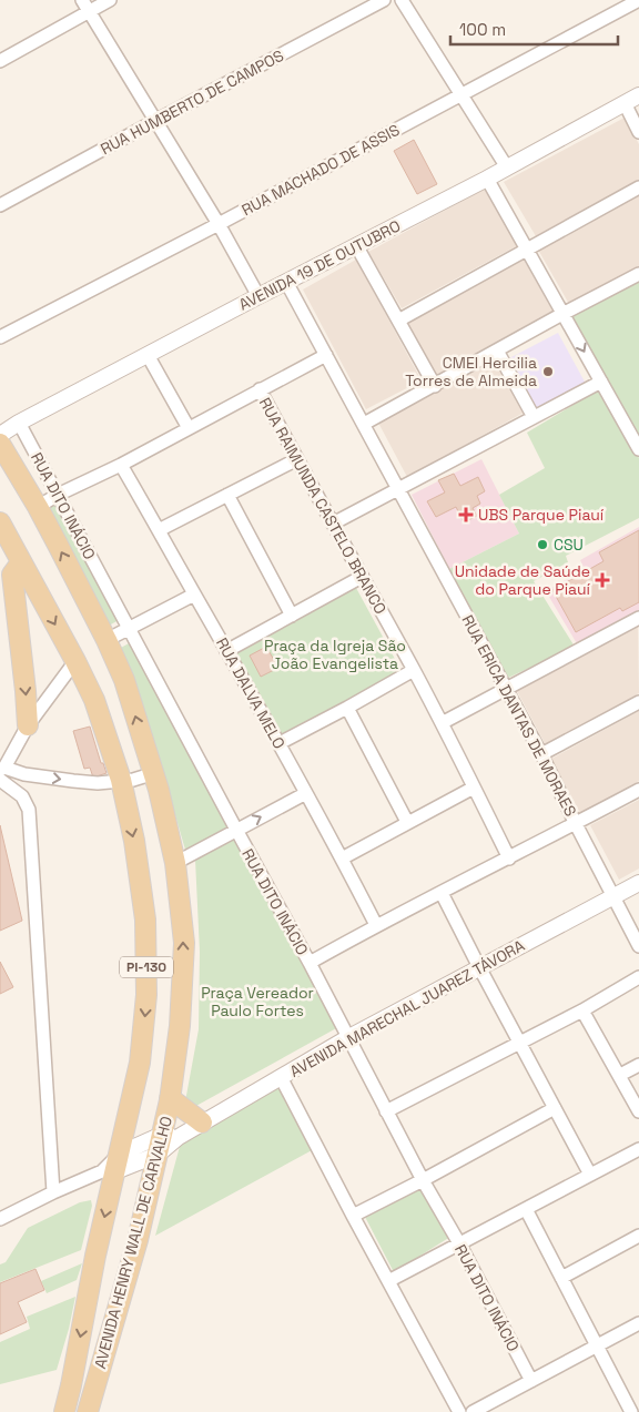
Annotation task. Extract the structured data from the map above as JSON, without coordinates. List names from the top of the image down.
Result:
{
  "streets": {
    "main road": ["PI-130", "AVENIDA HENRY WALL DE CARVALHO"],
    "street": [
      "RUA HUMBERTO DE CAMPOS",
      "RUA MACHADO DE ASSIS",
      "AVENIDA 19 DE OUTUBRO",
      "RUA DITO INÁCIO",
      "RUA RAIMUNDA CASTELO BRANCO",
      "RUA DALVA MELO",
      "RUA ERICA DANTAS DE MORAES",
      "AVENIDA MARECHAL JUAREZ TÁVORA"
    ]
  },
  "crossings": [
    ["AVENIDA 19 DE OUTUBRO", "RUA DITO INÁCIO"],
    ["AVENIDA 19 DE OUTUBRO", "RUA ERICA DANTAS DE MORAES"],
    ["RUA DITO INÁCIO", "AVENIDA MARECHAL JUAREZ TÁVORA"],
    ["RUA ERICA DANTAS DE MORAES", "AVENIDA MARECHAL JUAREZ TÁVORA"],
    ["AVENIDA MARECHAL JUAREZ TÁVORA", "AVENIDA HENRY WALL DE CARVALHO"]
  ],
  "parks": ["Praça da Igreja São João Evangelista", "Praça Vereador Paulo Fortes"],
  "places": {
    "other": ["CMEI Hercilia Torres de Almeida", "CSU"],
    "health": ["UBS Parque Piauí", "Unidade de Saúde do Parque Piauí"]
  },
  "scale_bar": "100 m"
}
